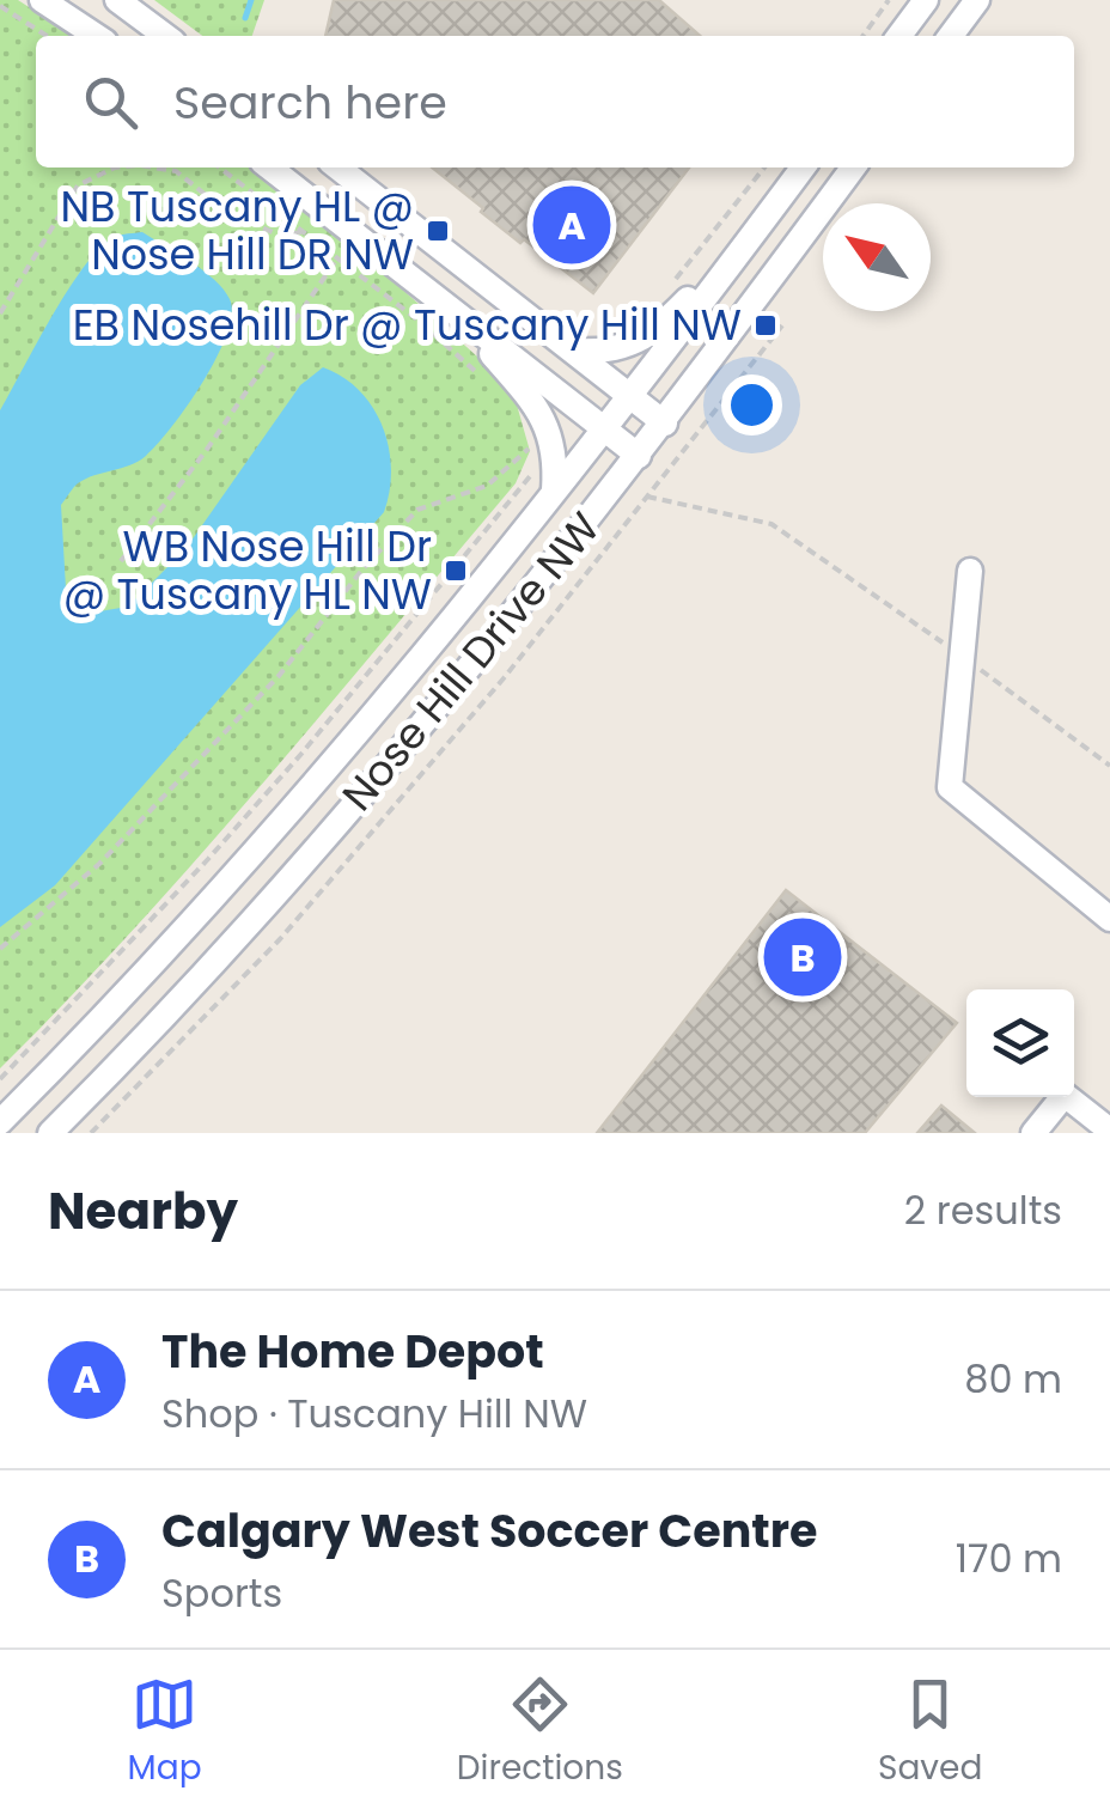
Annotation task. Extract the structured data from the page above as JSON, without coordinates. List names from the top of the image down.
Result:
{
  "streets": {
    "street": ["Nose Hill Drive NW"]
  },
  "places": {
    "transit": ["NB Tuscany HL @ Nose Hill DR NW", "EB Nosehill Dr @ Tuscany Hill NW", "WB Nose Hill Dr @ Tuscany HL NW"]
  },
  "north": "top left",
  "page": {
    "search": "Search here",
    "pins": ["A", "B"],
    "heading": ["Nearby", "2 results"],
    "list": [
      {
        "mark": "A",
        "name": "The Home Depot",
        "note": "Shop · Tuscany Hill NW",
        "value": "80 m"
      },
      {
        "mark": "B",
        "name": "Calgary West Soccer Centre",
        "note": "Sports",
        "value": "170 m"
      }
    ],
    "nav": ["Map", "Directions", "Saved"]
  }
}
